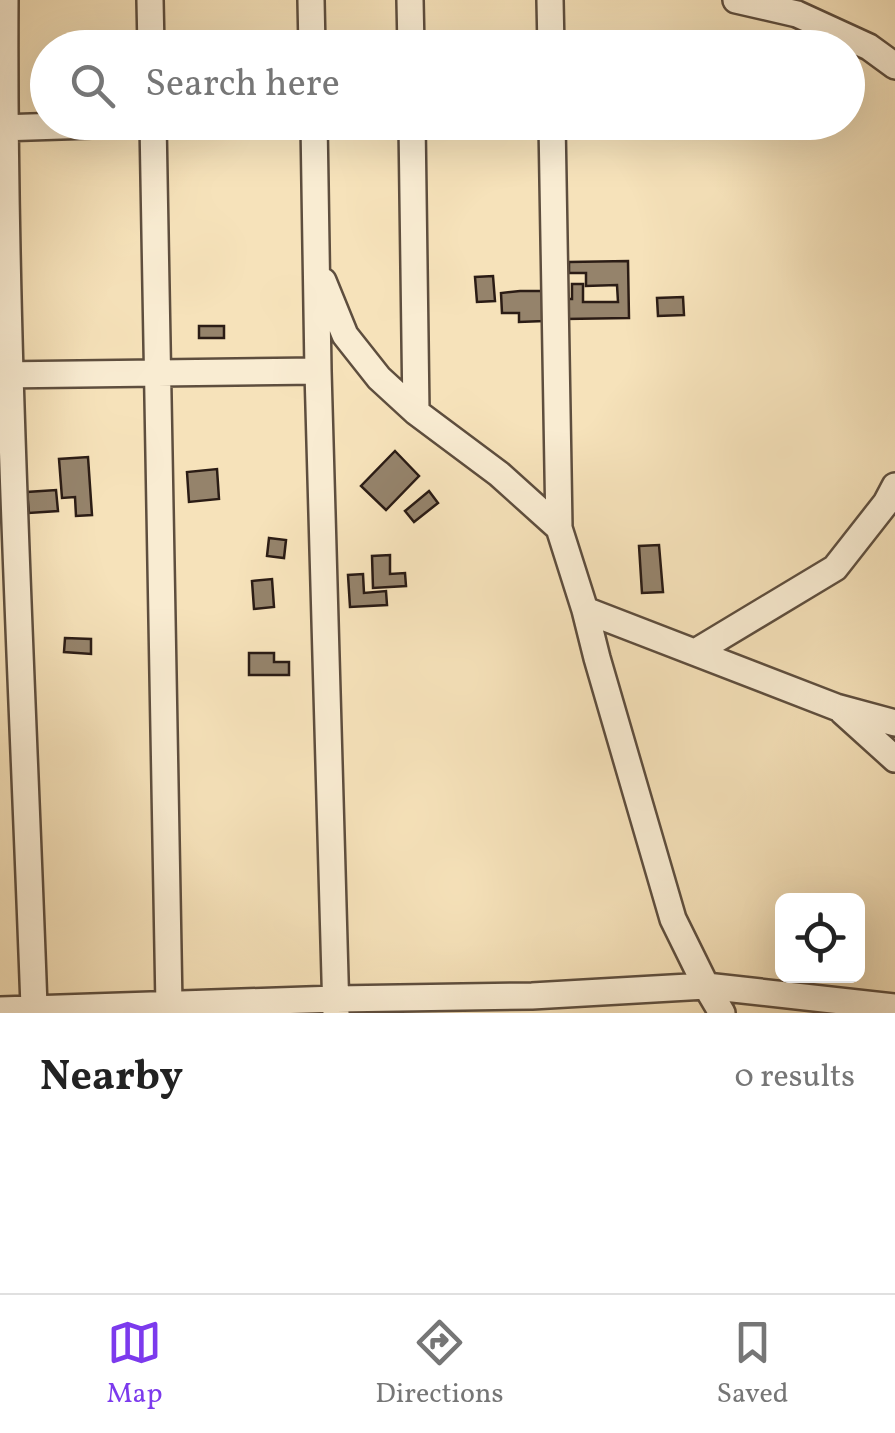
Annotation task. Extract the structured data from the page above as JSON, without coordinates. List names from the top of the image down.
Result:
{
  "page": {
    "search": "Search here",
    "heading": ["Nearby", "0 results"],
    "nav": ["Map", "Directions", "Saved"]
  }
}
